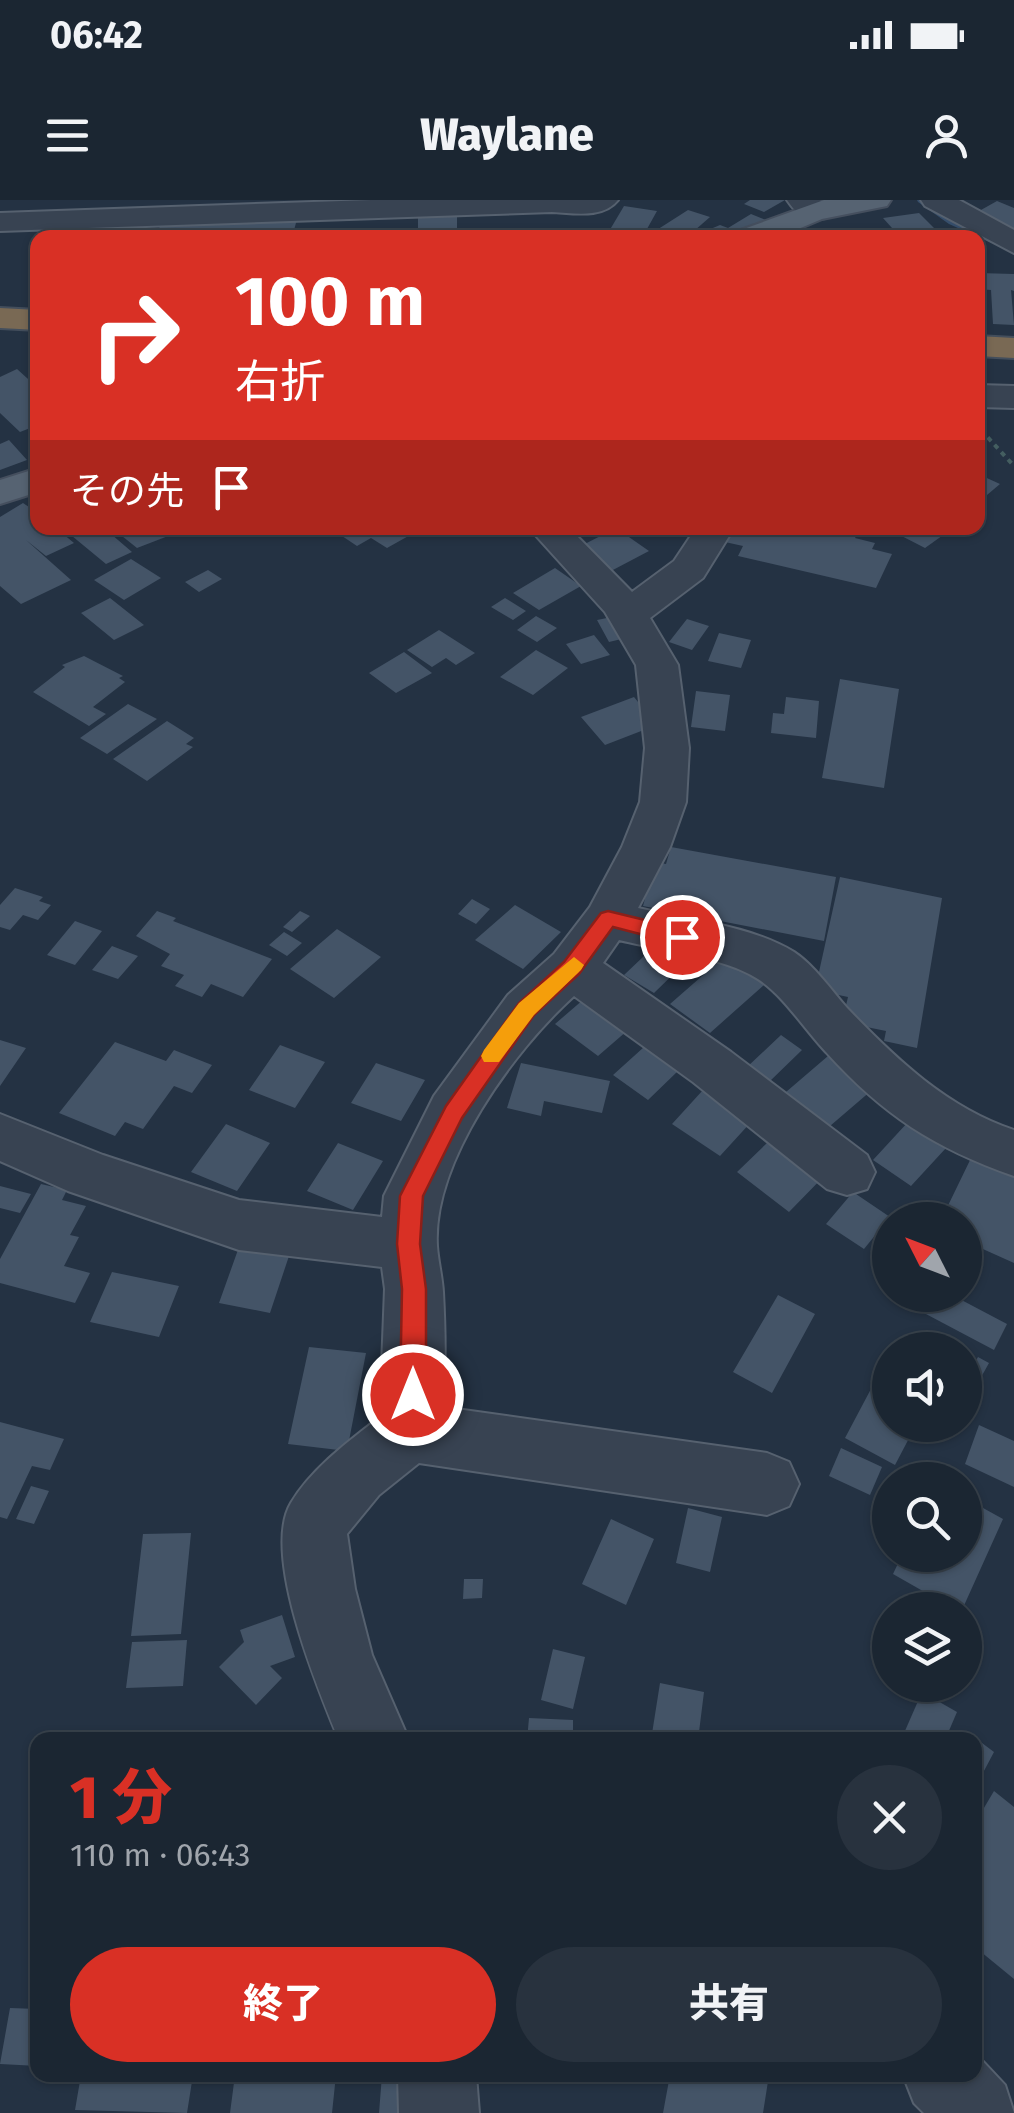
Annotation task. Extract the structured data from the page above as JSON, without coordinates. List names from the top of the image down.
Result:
{
  "north": "top left",
  "page": {
    "status": "06:42",
    "header": "Waylane",
    "turn": ["100 m", "右折"],
    "then": "その先",
    "heading": ["1 分", "110 m · 06:43"],
    "buttons": ["終了", "共有"]
  }
}
